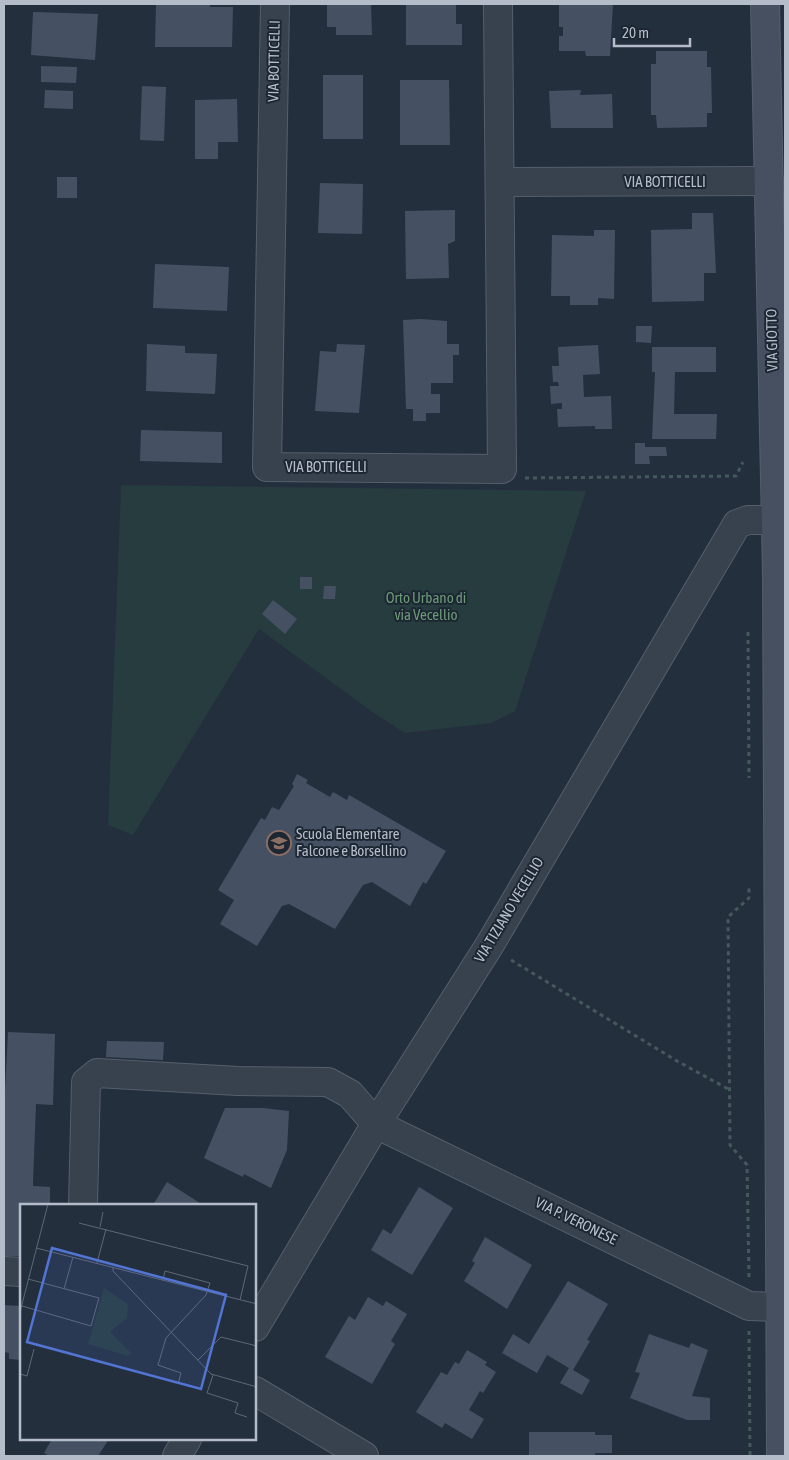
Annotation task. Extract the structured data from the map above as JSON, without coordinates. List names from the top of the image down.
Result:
{
  "streets": {
    "street": [
      "VIA BOTTICELLI",
      "VIA GIOTTO",
      "VIA TIZIANO VECELLIO",
      "VIA P. VERONESE"
    ]
  },
  "crossings": [
    ["VIA BOTTICELLI", "VIA GIOTTO"],
    ["VIA GIOTTO", "VIA TIZIANO VECELLIO"],
    ["VIA GIOTTO", "VIA P. VERONESE"],
    ["VIA TIZIANO VECELLIO", "VIA P. VERONESE"]
  ],
  "parks": ["Orto Urbano di via Vecellio"],
  "places": {
    "school or university": ["Scuola Elementare Falcone e Borsellino"]
  },
  "scale_bar": "20 m"
}
